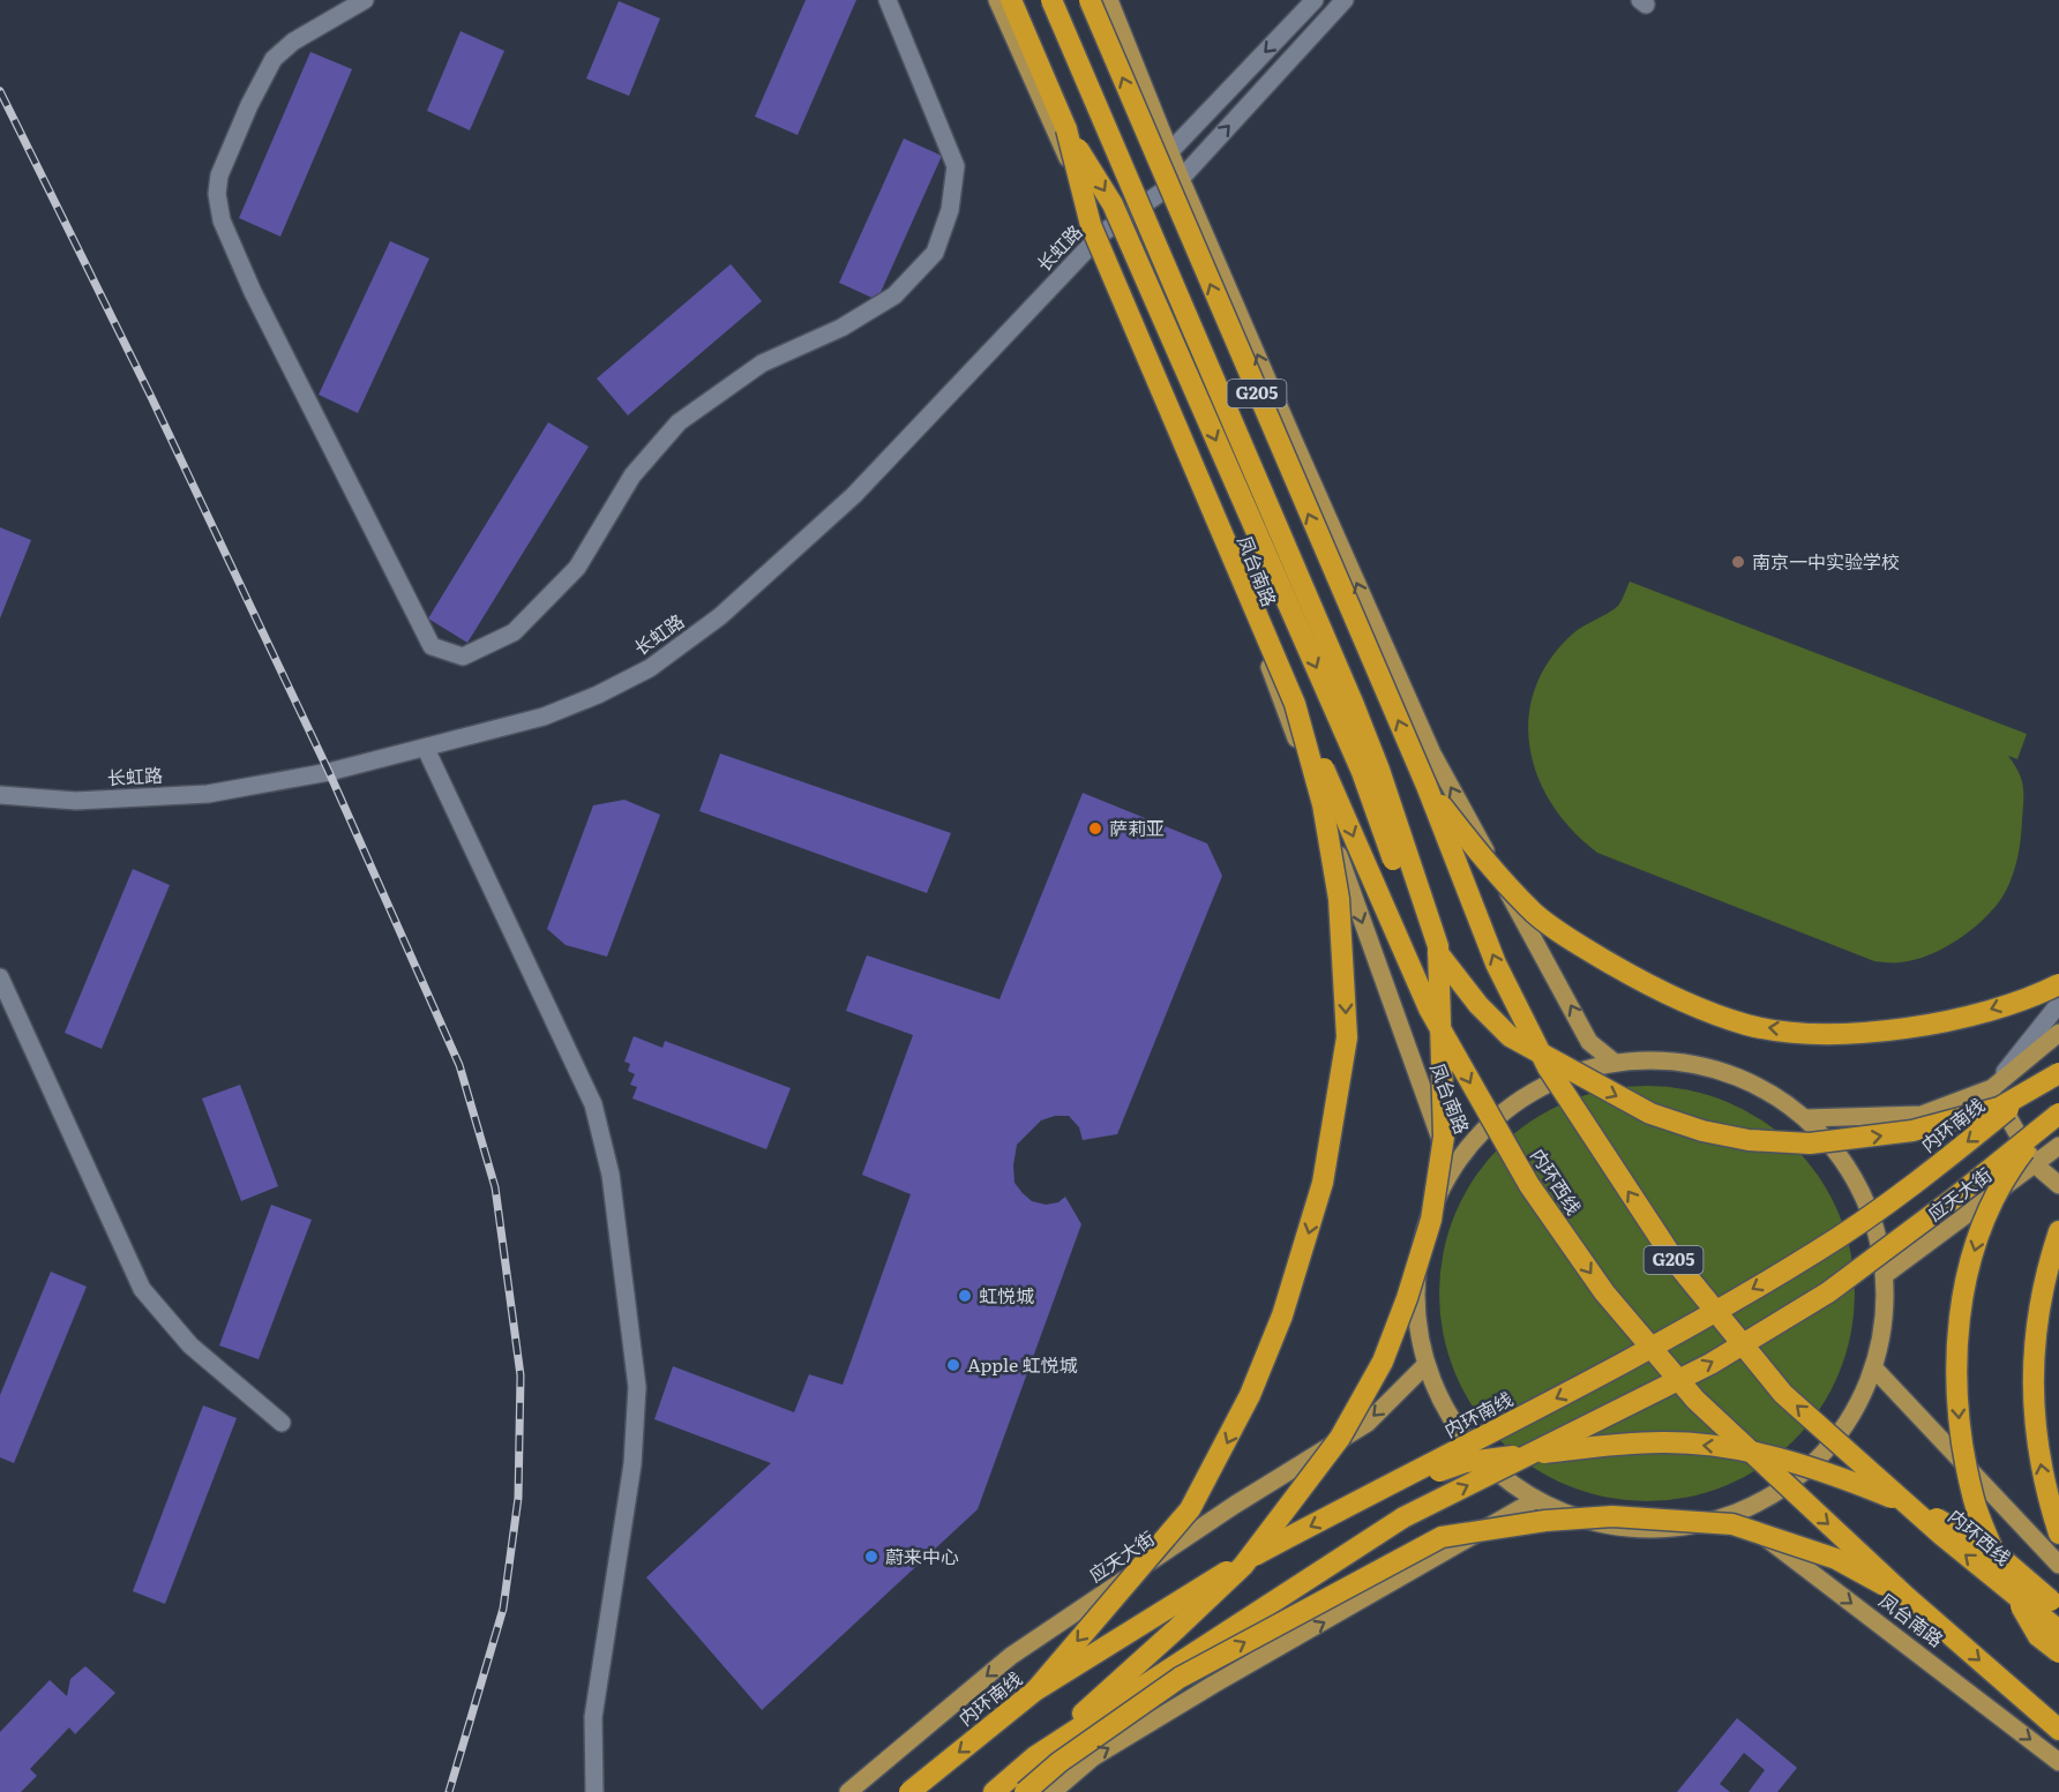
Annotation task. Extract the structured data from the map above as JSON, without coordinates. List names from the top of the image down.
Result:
{
  "streets": {
    "highway": ["G205", "内环南线", "内环西线"],
    "main road": ["凤台南路", "应天大街"],
    "street": ["长虹路"]
  },
  "crossings": [
    ["长虹路", "凤台南路"],
    ["G205", "内环西线"]
  ],
  "places": [
    "南京一中实验学校",
    "萨莉亚",
    "虹悦城",
    "Apple 虹悦城",
    "蔚来中心"
  ]
}
